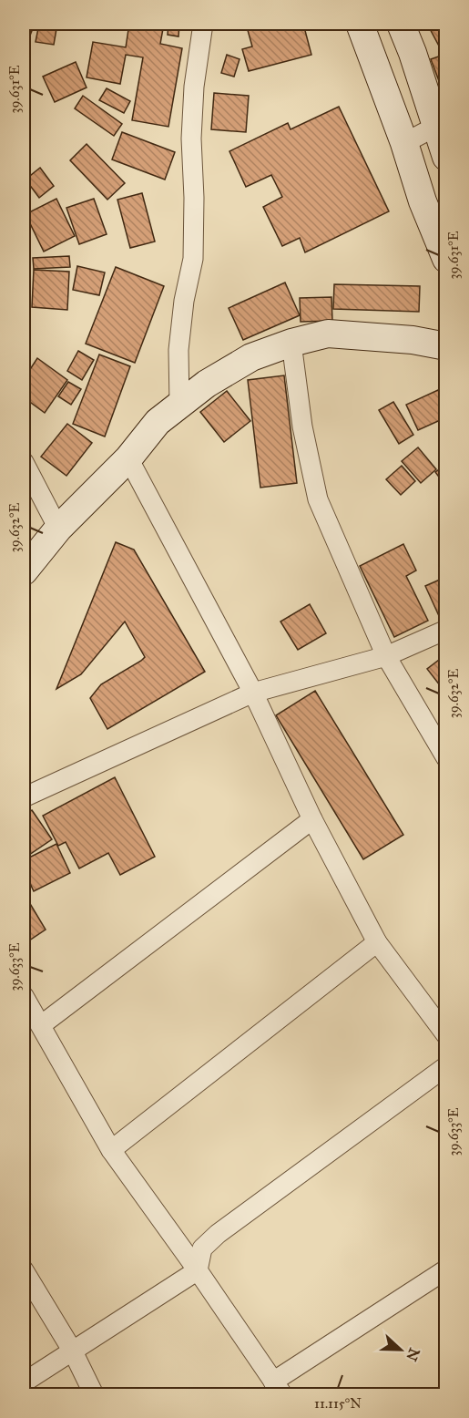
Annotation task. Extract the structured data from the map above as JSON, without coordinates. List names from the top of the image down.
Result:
{
  "north": "right",
  "coordinates": [
    "39.631°E",
    "39.632°E",
    "39.633°E",
    "11.115°N"
  ]
}
